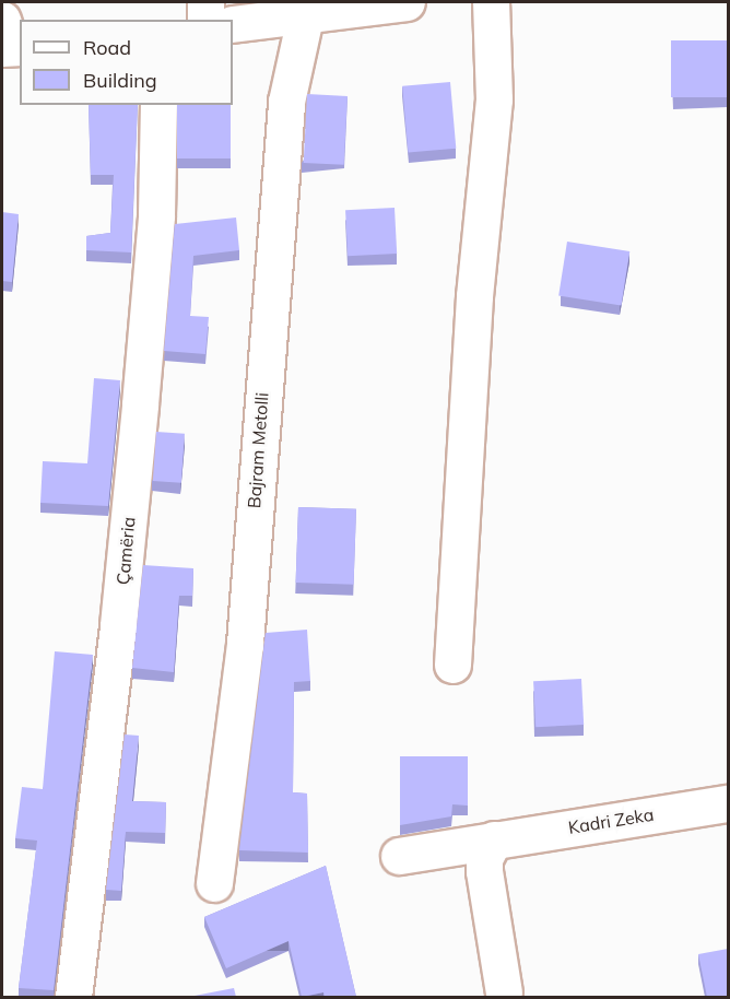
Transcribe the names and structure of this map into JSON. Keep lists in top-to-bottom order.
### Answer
{
  "streets": {
    "street": ["Bajram Metolli", "Çamëria", "Kadri Zeka"]
  },
  "legend": ["Road", "Building"]
}
